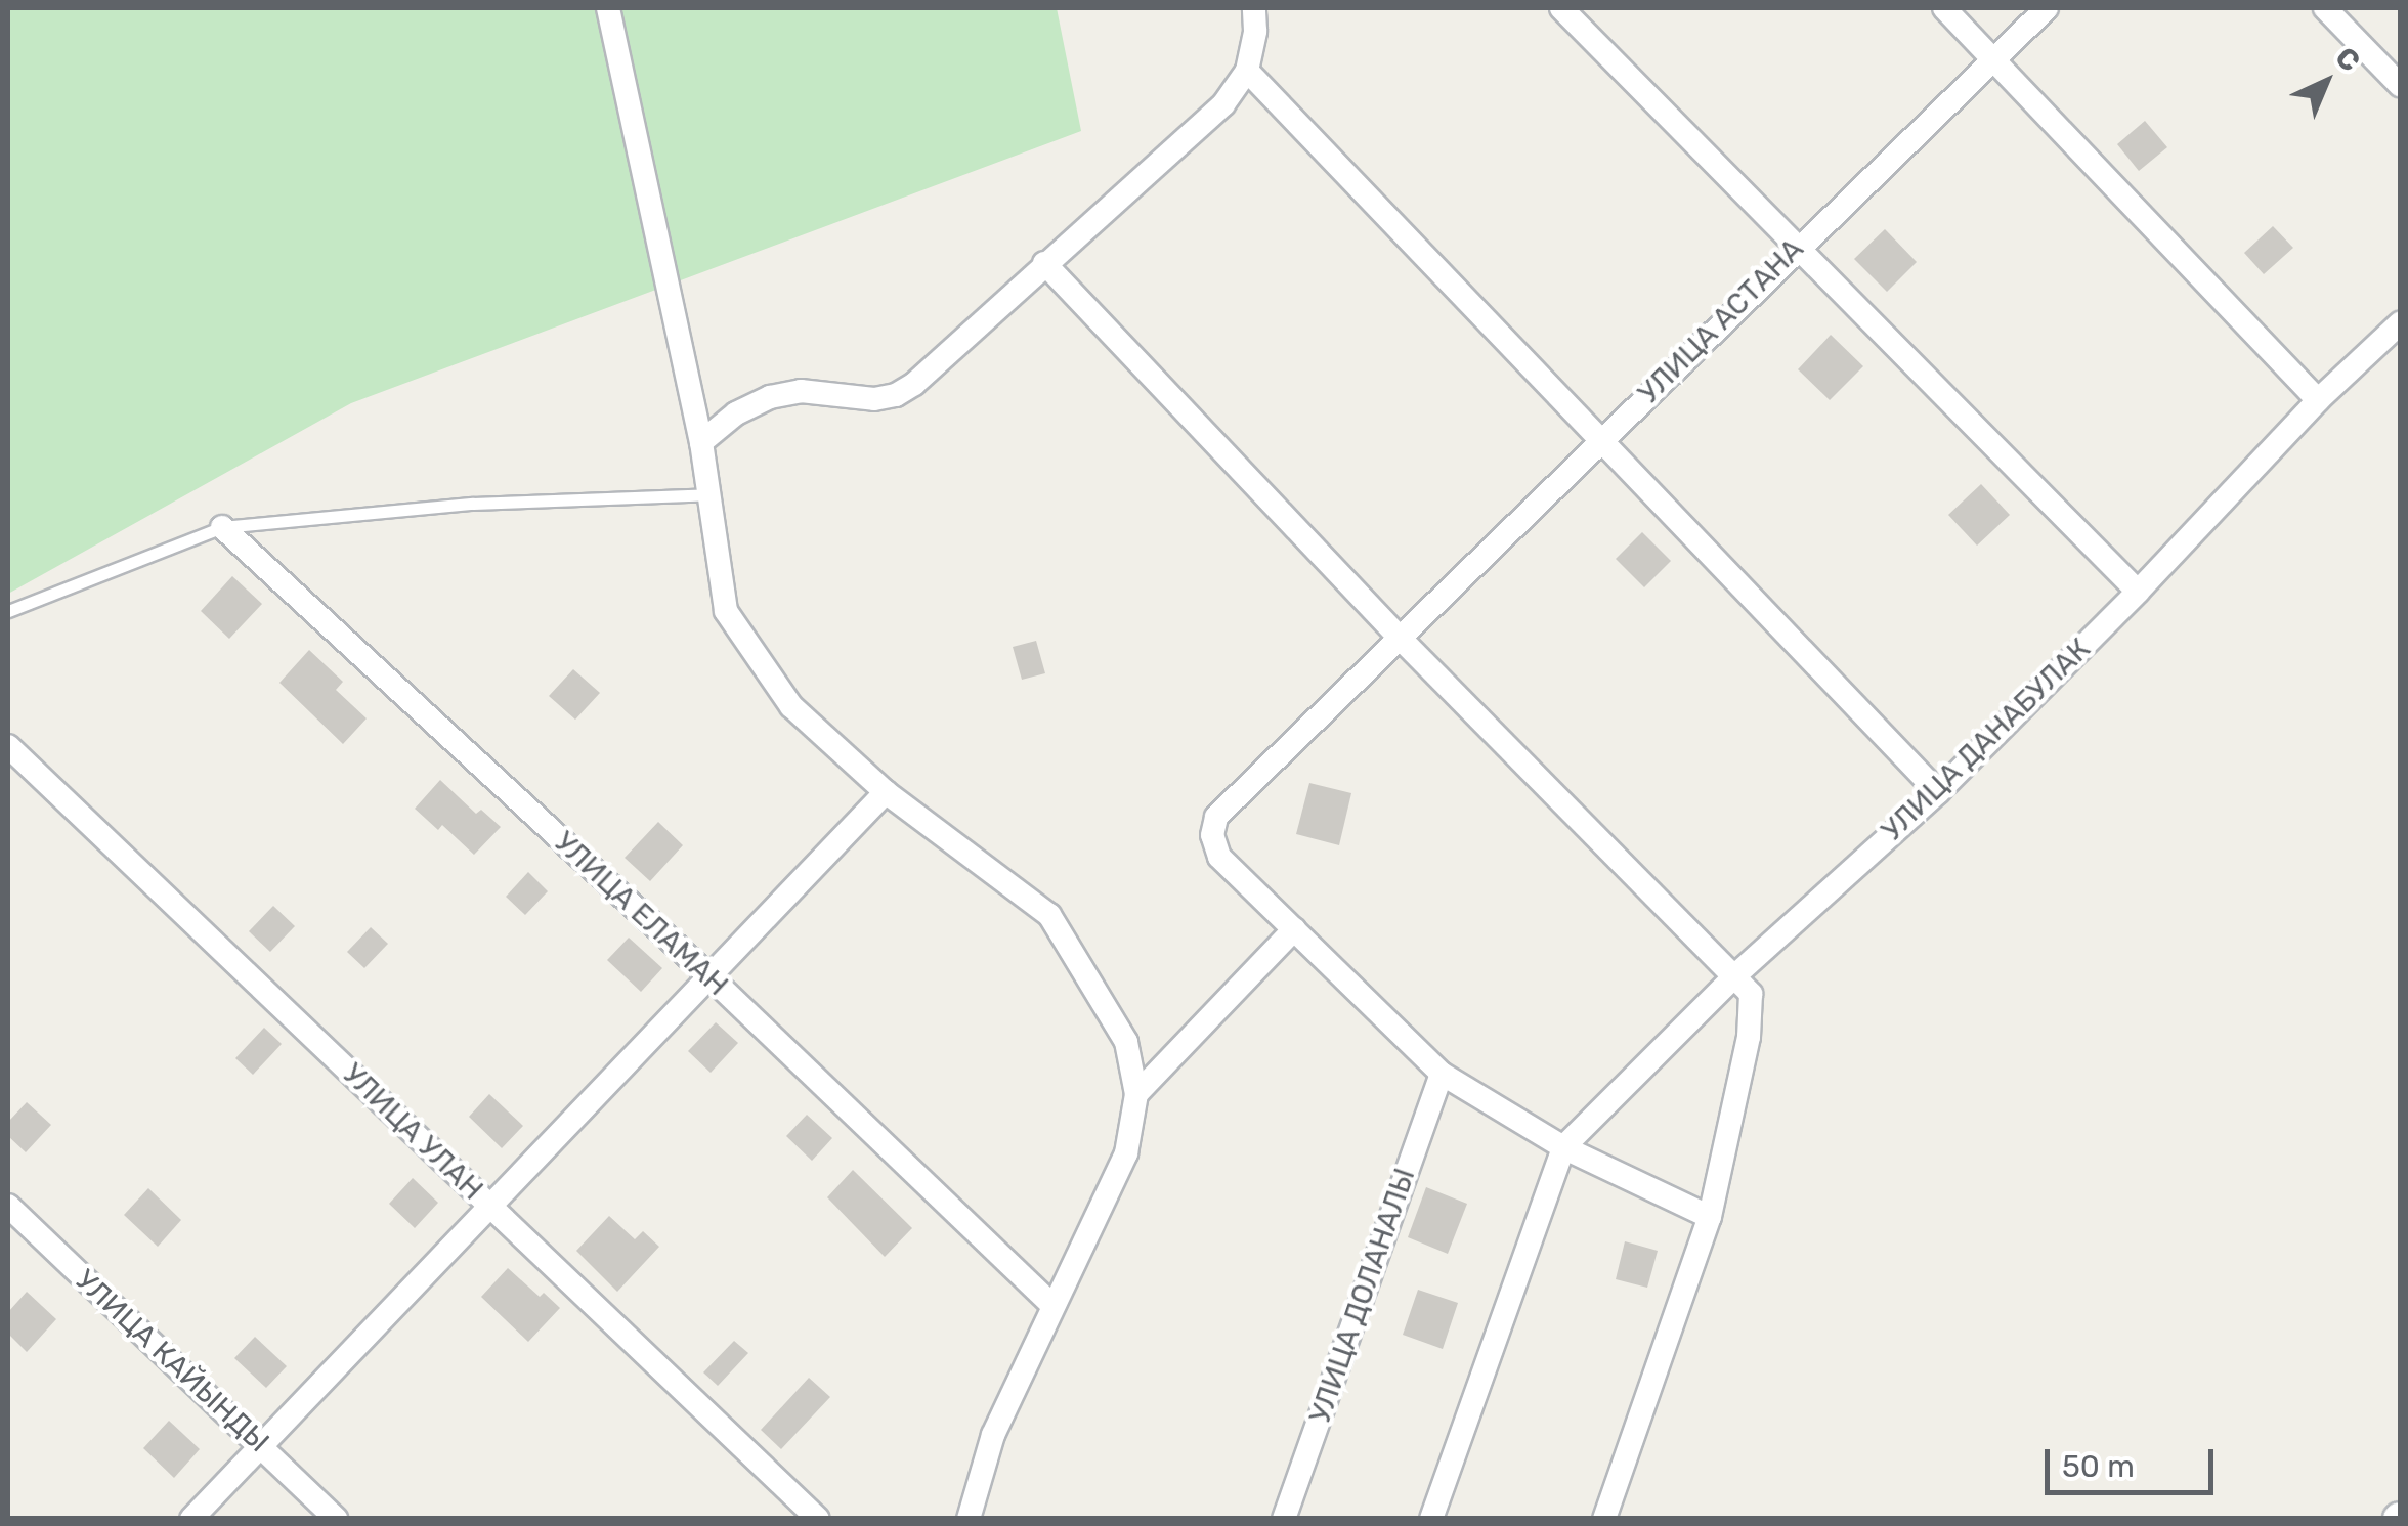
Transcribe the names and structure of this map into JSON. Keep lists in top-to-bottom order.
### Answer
{
  "streets": {
    "street": [
      "УЛИЦА АСТАНА",
      "УЛИЦА ДАНАБУЛАК",
      "УЛИЦА ЕЛАМАН",
      "УЛИЦА УЛАН",
      "УЛИЦА ДОЛАНАЛЫ",
      "УЛИЦА КАЙЫНДЫ"
    ]
  },
  "scale_bar": "50 m",
  "north": "top right"
}
